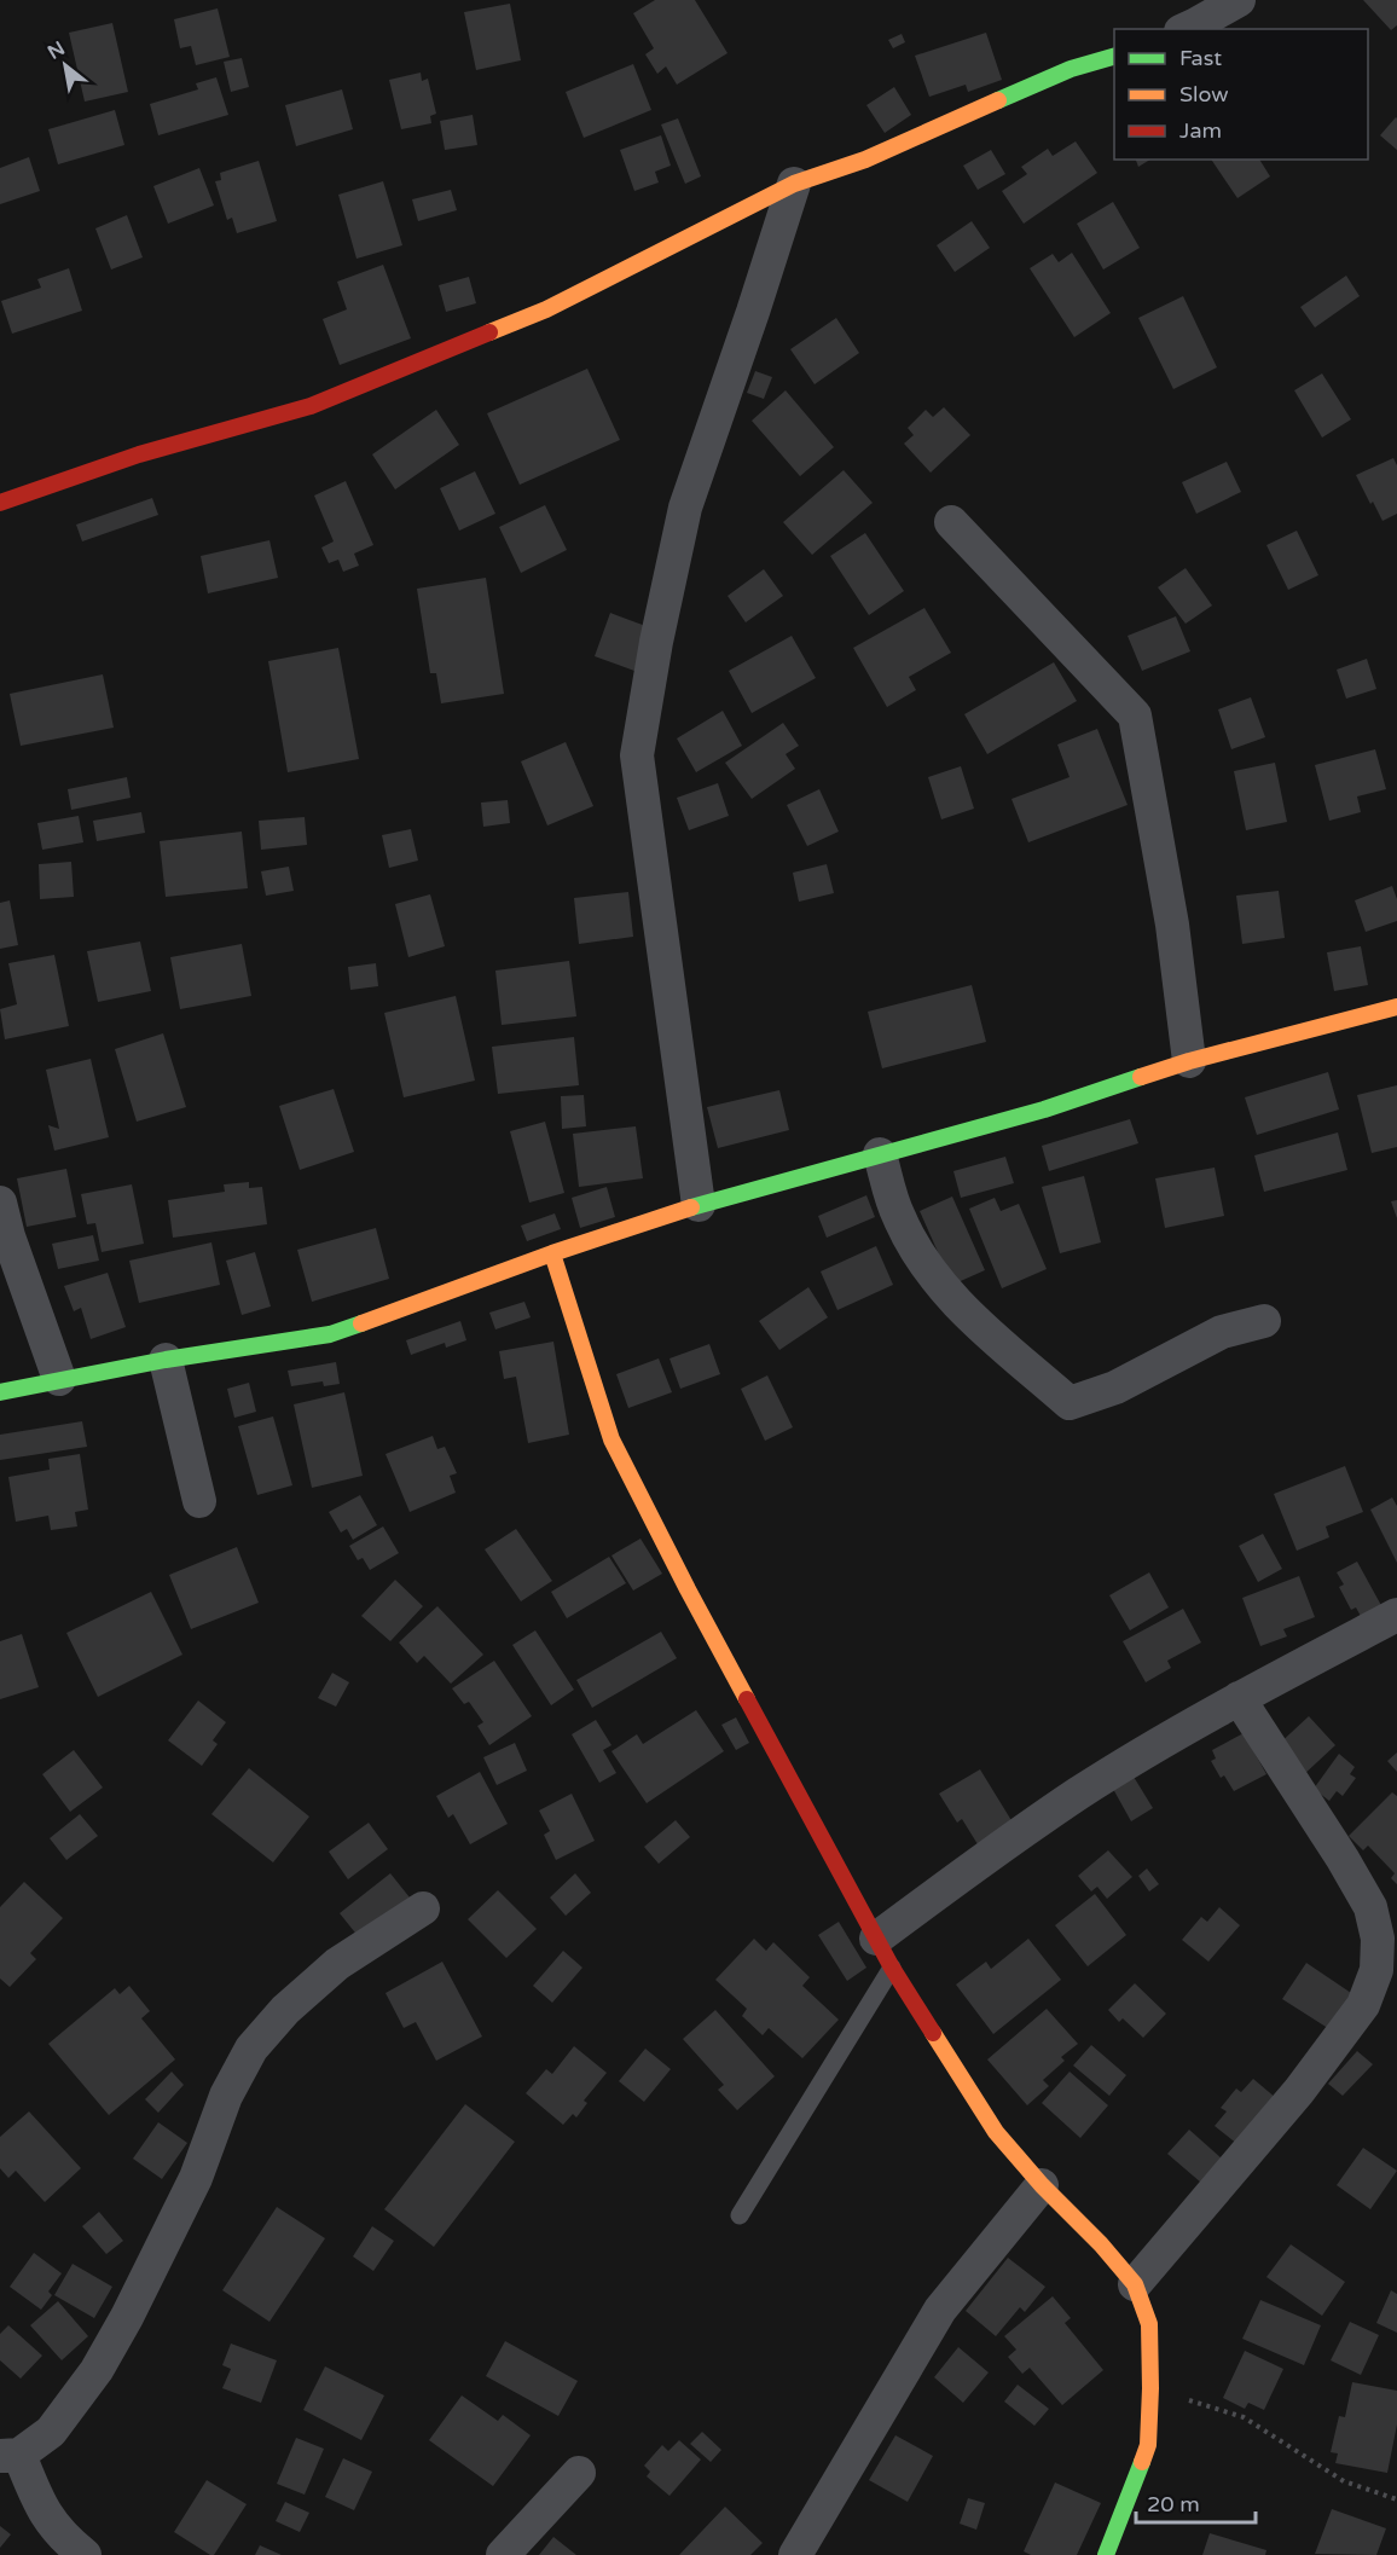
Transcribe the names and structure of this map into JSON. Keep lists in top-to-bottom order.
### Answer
{
  "legend": ["Fast", "Slow", "Jam"],
  "scale_bar": "20 m",
  "north": "top left"
}
